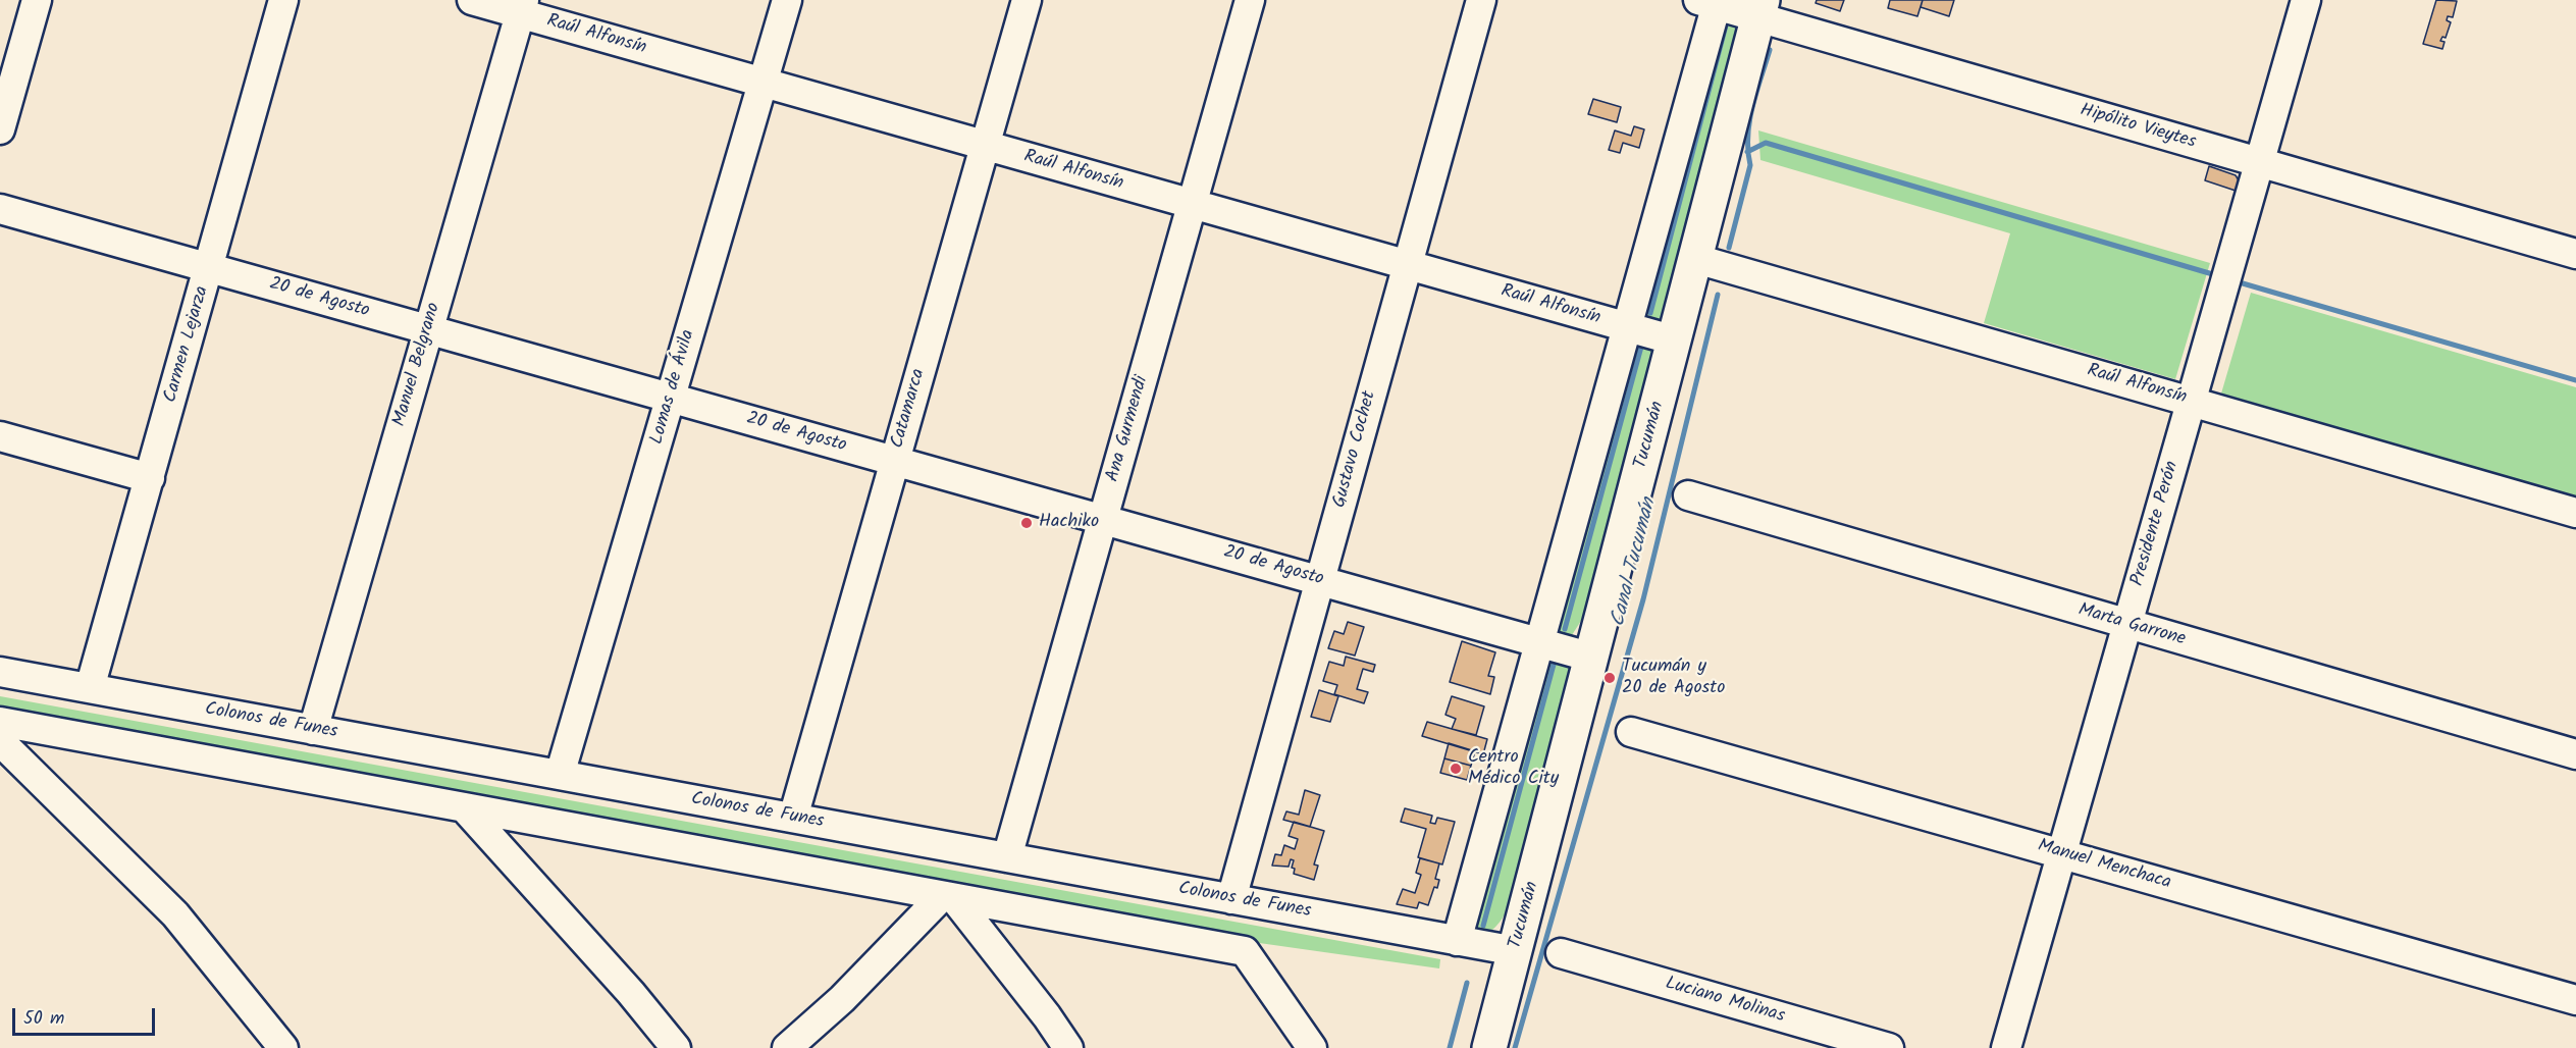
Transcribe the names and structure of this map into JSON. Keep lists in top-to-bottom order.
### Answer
{
  "streets": {
    "main road": ["Tucumán"],
    "street": [
      "Raúl Alfonsín",
      "Hipólito Vieytes",
      "20 de Agosto",
      "Carmen Lejarza",
      "Manuel Belgrano",
      "Lomas de Ávila",
      "Catamarca",
      "Ana Gurmendi",
      "Gustavo Cochet",
      "Presidente Perón",
      "Marta Garrone",
      "Colonos de Funes",
      "Manuel Menchaca",
      "Luciano Molinas"
    ]
  },
  "crossings": [
    ["Raúl Alfonsín", "Manuel Belgrano"],
    ["Raúl Alfonsín", "Lomas de Ávila"],
    ["Raúl Alfonsín", "Catamarca"],
    ["Raúl Alfonsín", "Ana Gurmendi"],
    ["Raúl Alfonsín", "Tucumán"],
    ["Raúl Alfonsín", "Gustavo Cochet"],
    ["Raúl Alfonsín", "Presidente Perón"],
    ["Hipólito Vieytes", "Tucumán"],
    ["Hipólito Vieytes", "Presidente Perón"],
    ["20 de Agosto", "Carmen Lejarza"],
    ["20 de Agosto", "Manuel Belgrano"],
    ["20 de Agosto", "Lomas de Ávila"],
    ["20 de Agosto", "Catamarca"],
    ["20 de Agosto", "Ana Gurmendi"],
    ["20 de Agosto", "Tucumán"],
    ["20 de Agosto", "Gustavo Cochet"],
    ["Carmen Lejarza", "Colonos de Funes"],
    ["Manuel Belgrano", "Colonos de Funes"],
    ["Lomas de Ávila", "Colonos de Funes"],
    ["Catamarca", "Colonos de Funes"],
    ["Ana Gurmendi", "Colonos de Funes"],
    ["Tucumán", "Colonos de Funes"],
    ["Gustavo Cochet", "Colonos de Funes"],
    ["Presidente Perón", "Marta Garrone"],
    ["Presidente Perón", "Manuel Menchaca"]
  ],
  "water": ["Canal Tucumán"],
  "places": ["Hachiko", "Tucumán y 20 de Agosto", "Centro Médico City"],
  "scale_bar": "50 m"
}
